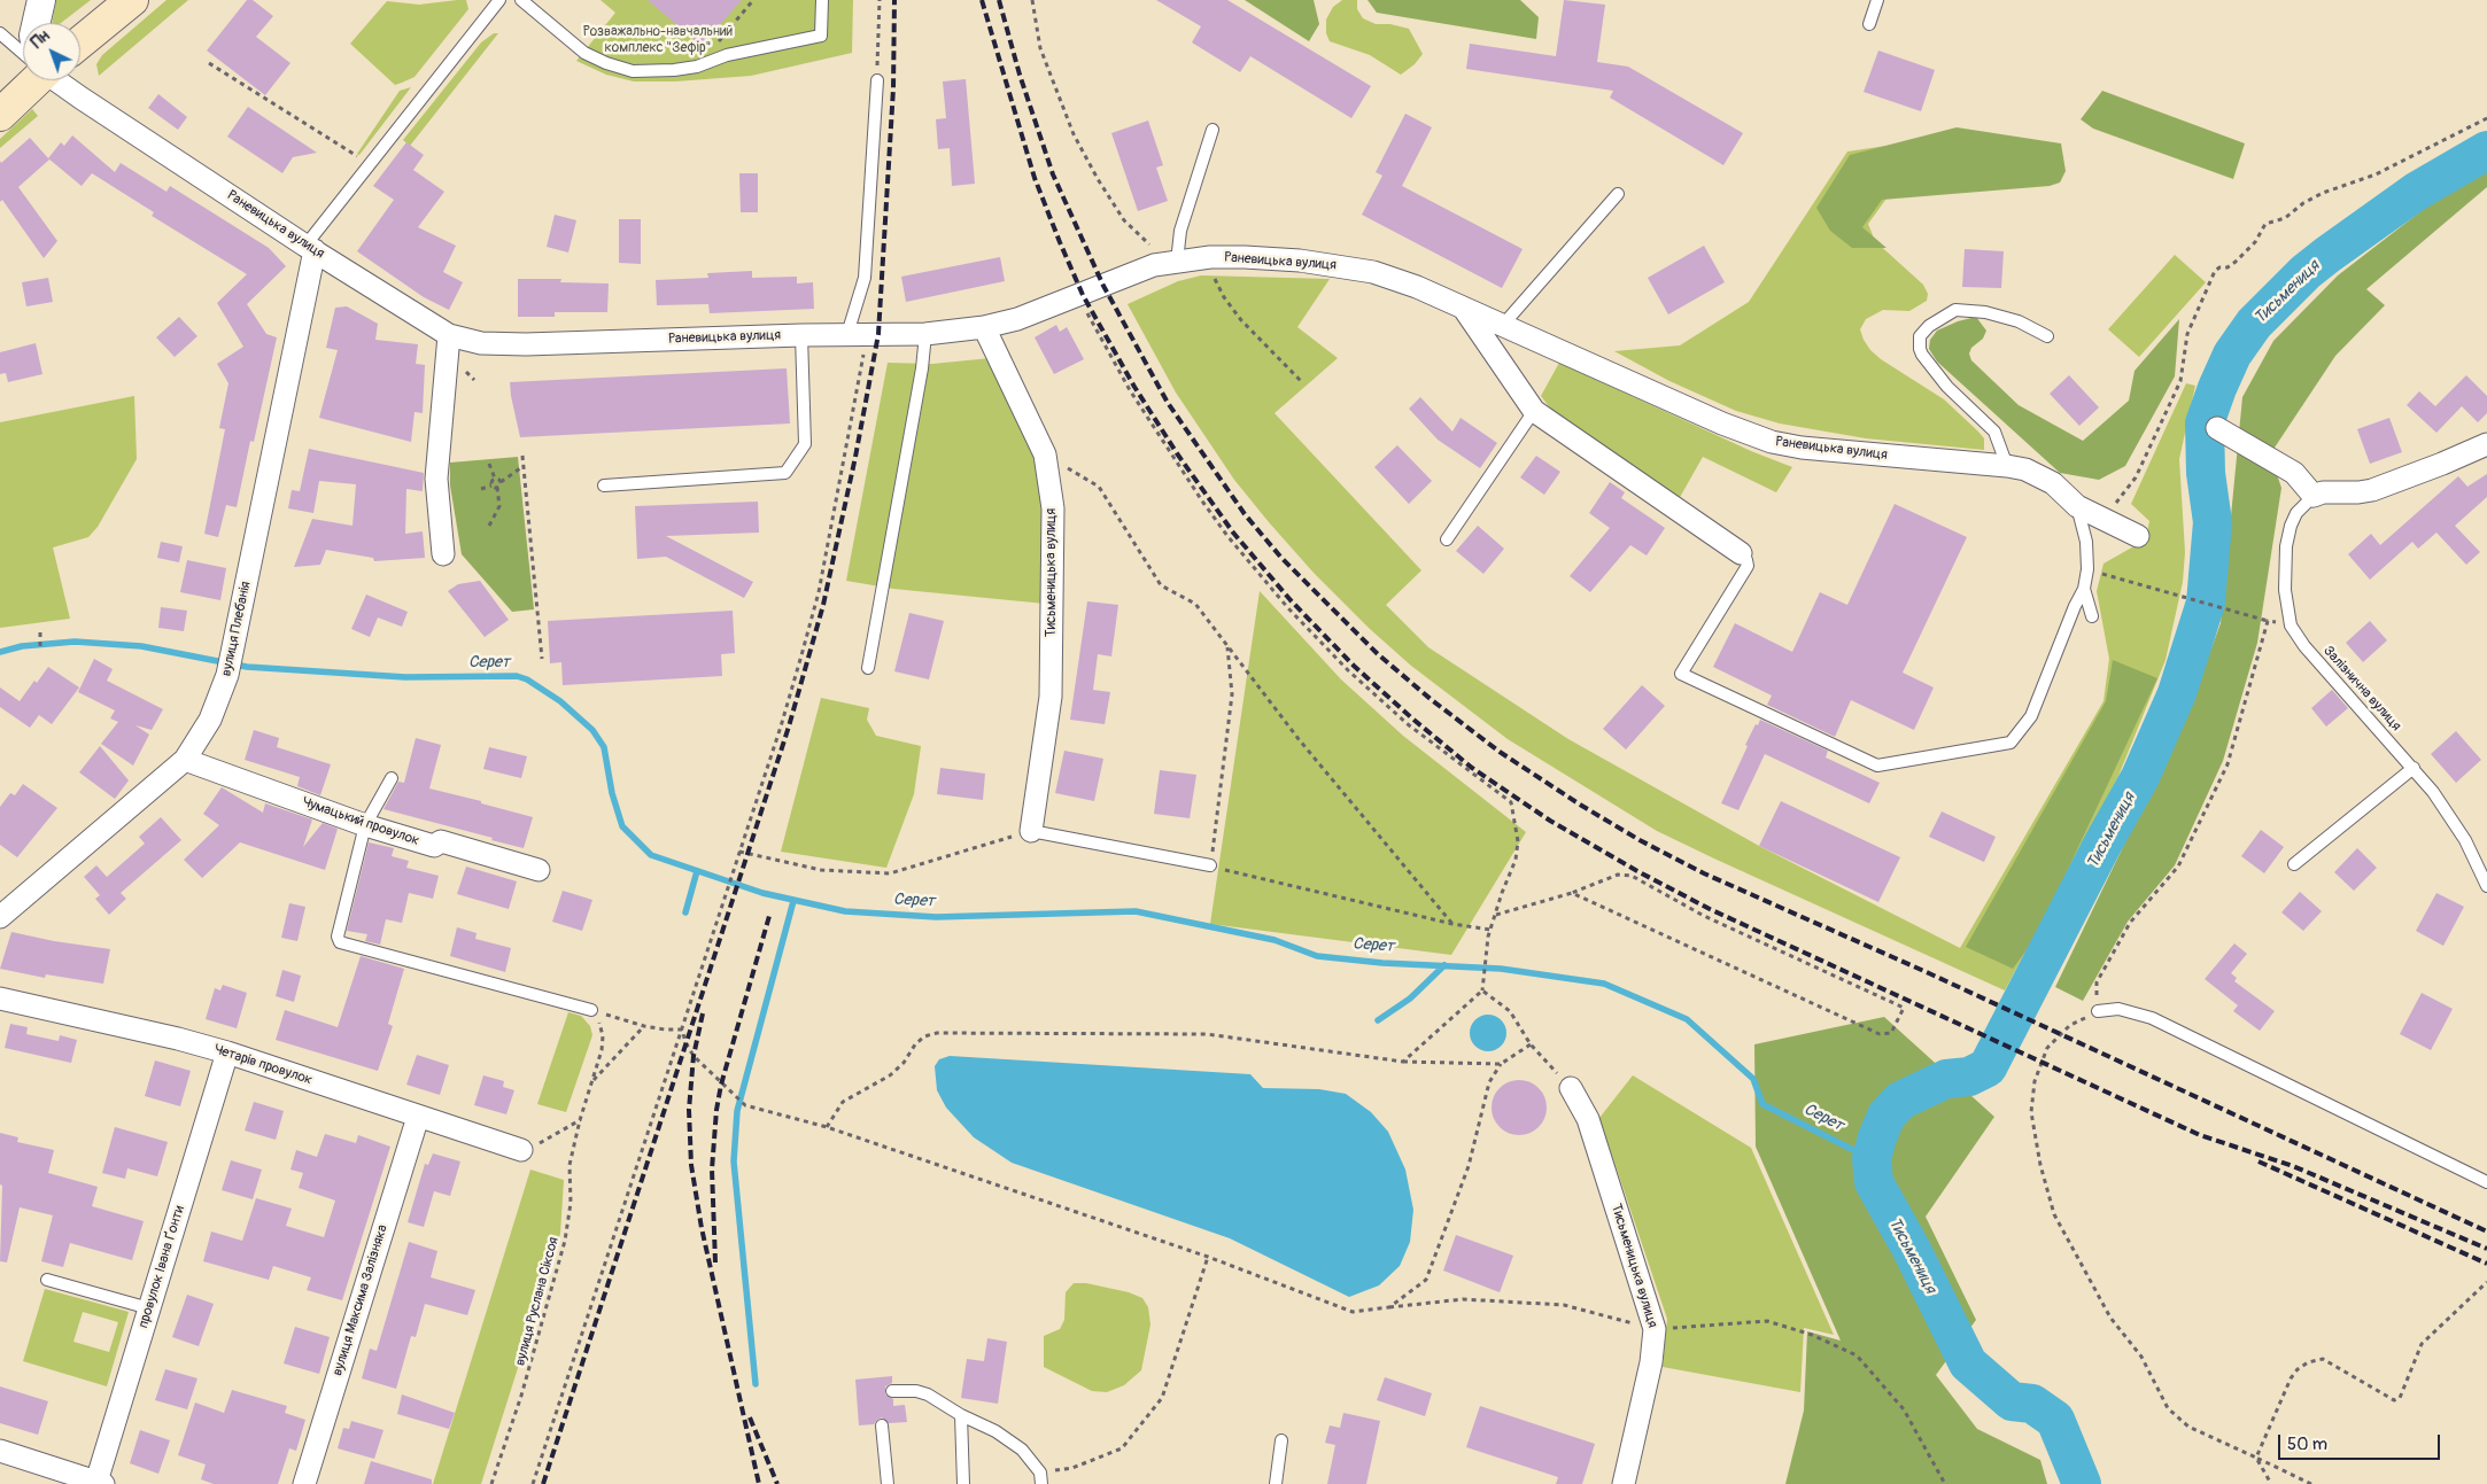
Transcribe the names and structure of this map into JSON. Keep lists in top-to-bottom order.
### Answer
{
  "streets": {
    "street": [
      "Раневицька вулиця",
      "Тисьменицька вулиця",
      "вулиця Плебанія",
      "Чумацький провулок",
      "Четарів провулок",
      "провулок Івана Ґонти",
      "вулиця Максима Залізняка"
    ],
    "lane": ["Залізнична вулиця"],
    "path": ["вулиця Руслана Сіксоя"]
  },
  "crossings": [
    ["Раневицька вулиця", "Тисьменицька вулиця"],
    ["Раневицька вулиця", "вулиця Плебанія"],
    ["вулиця Плебанія", "Чумацький провулок"],
    ["Четарів провулок", "провулок Івана Ґонти"],
    ["Четарів провулок", "вулиця Максима Залізняка"]
  ],
  "water": ["Тисьмениця", "Серет"],
  "parks": ["Розважально-навчальний комплекс \"Зефір\""],
  "scale_bar": "50 m",
  "north": "top left"
}
